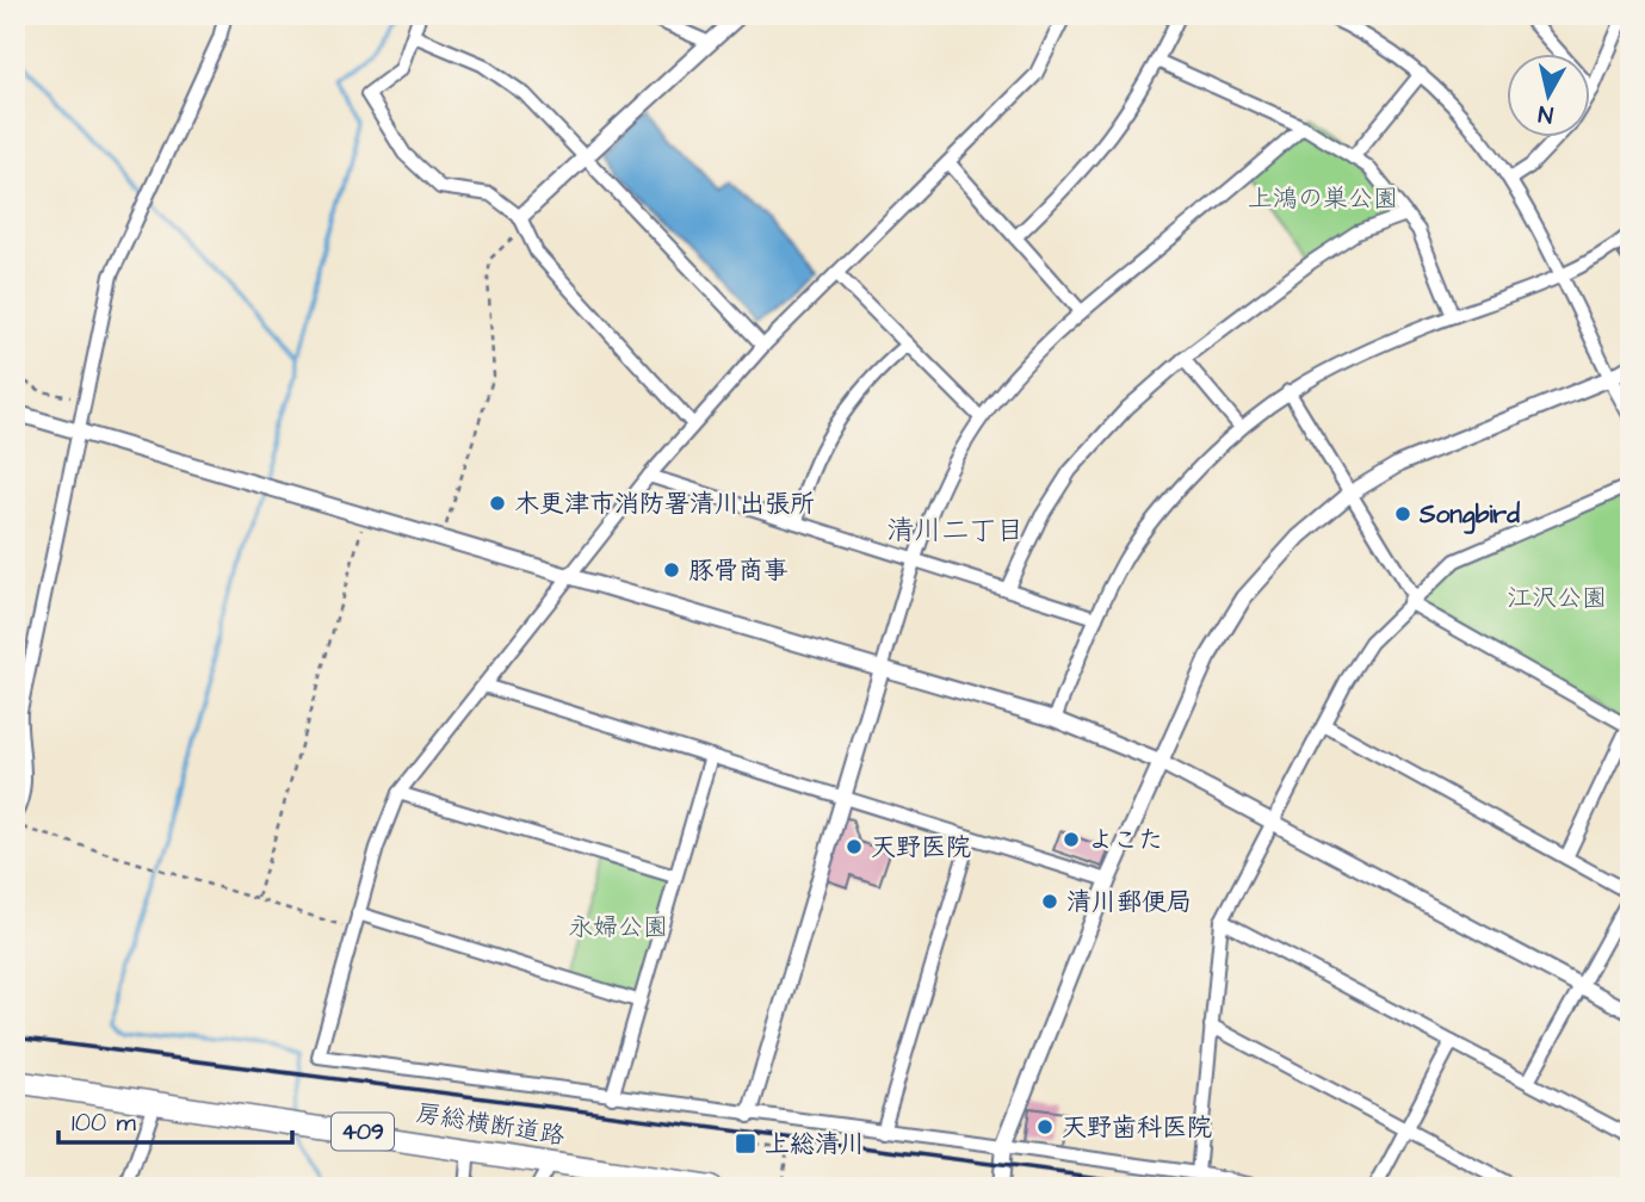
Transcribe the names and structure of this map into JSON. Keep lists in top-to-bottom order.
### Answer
{
  "streets": {
    "highway": ["房総横断道路", "409"]
  },
  "districts": ["清川二丁目"],
  "parks": ["上鴻の巣公園", "江沢公園", "永婦公園"],
  "places": {
    "other": [
      "木更津市消防署清川出張所",
      "Songbird",
      "豚骨商事",
      "よこた",
      "天野医院",
      "清川郵便局",
      "天野歯科医院"
    ],
    "transit": ["上総清川"]
  },
  "scale_bar": "100 m",
  "north": "bottom"
}
